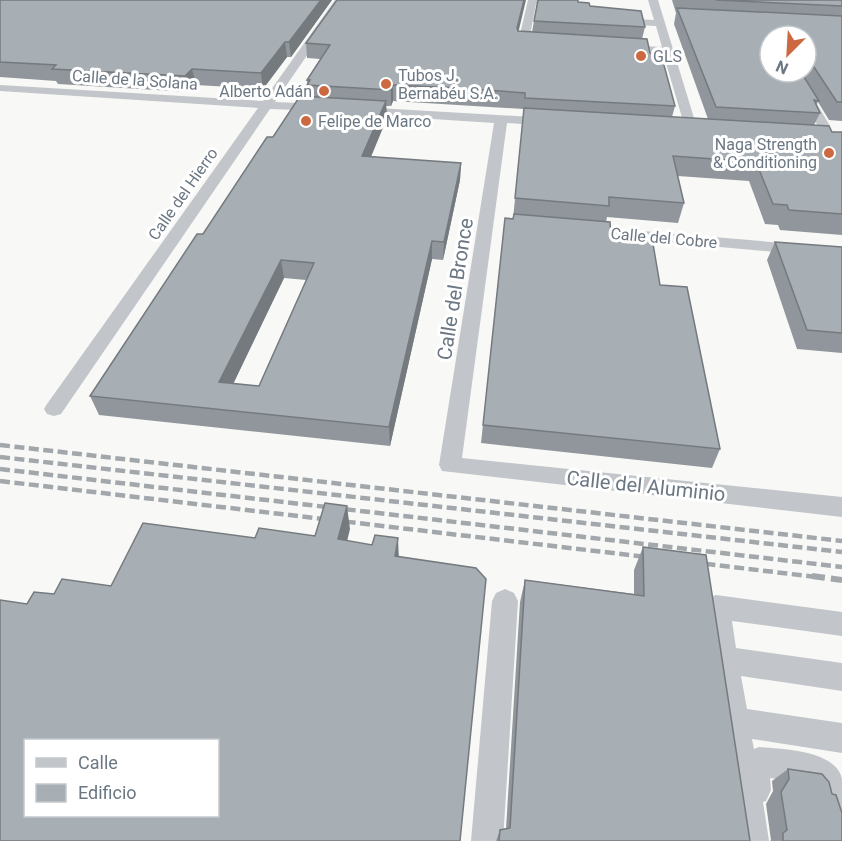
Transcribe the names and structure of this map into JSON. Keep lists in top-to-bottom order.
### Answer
{
  "streets": {
    "street": [
      "Calle de la Solana",
      "Calle del Hierro",
      "Calle del Cobre",
      "Calle del Bronce",
      "Calle del Aluminio"
    ]
  },
  "crossings": [
    ["Calle de la Solana", "Calle del Hierro"],
    ["Calle de la Solana", "Calle del Bronce"],
    ["Calle del Bronce", "Calle del Aluminio"]
  ],
  "places": [
    "GLS",
    "Tubos J. Bernabéu S.A.",
    "Alberto Adán",
    "Felipe de Marco",
    "Naga Strength & Conditioning"
  ],
  "legend": ["Calle", "Edificio"],
  "north": "bottom left"
}
